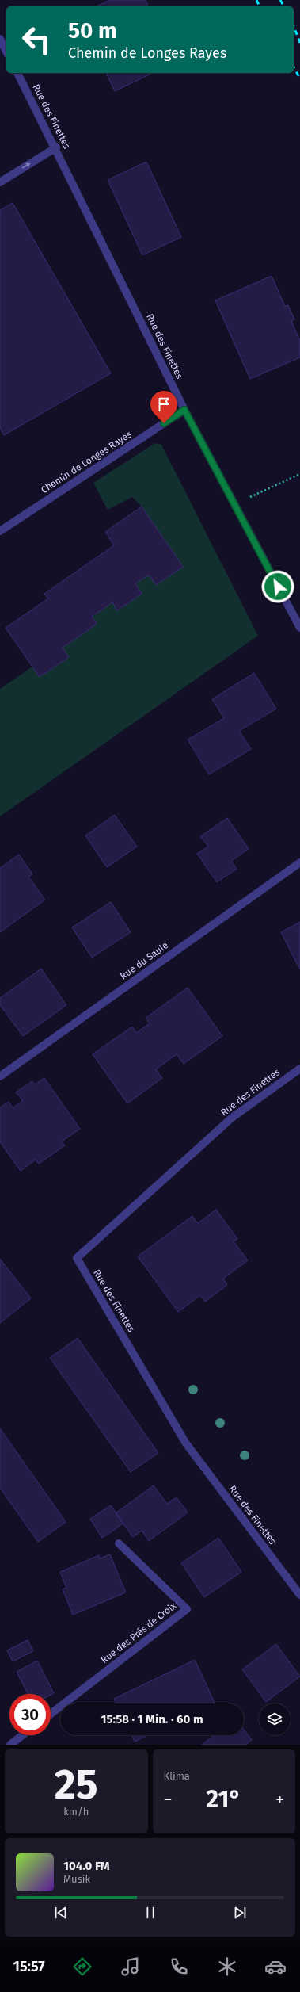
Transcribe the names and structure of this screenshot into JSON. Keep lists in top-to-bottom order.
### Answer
{
  "streets": {
    "street": [
      "Rue des Finettes",
      "Chemin de Longes Rayes",
      "Rue du Saule",
      "Rue des Prés de Croix"
    ]
  },
  "crossings": [
    ["Rue des Finettes", "Chemin de Longes Rayes"]
  ],
  "page": {
    "turn": ["50 m", "Chemin de Longes Rayes"],
    "limit": "30",
    "trip": "15:58 · 1 Min. · 60 m",
    "tile": [
      ["25", "km/h"],
      "Klima"
    ],
    "heat": ["−", "21°", "+"],
    "song": ["104.0 FM", "Musik"],
    "tabs": "15:57"
  }
}
